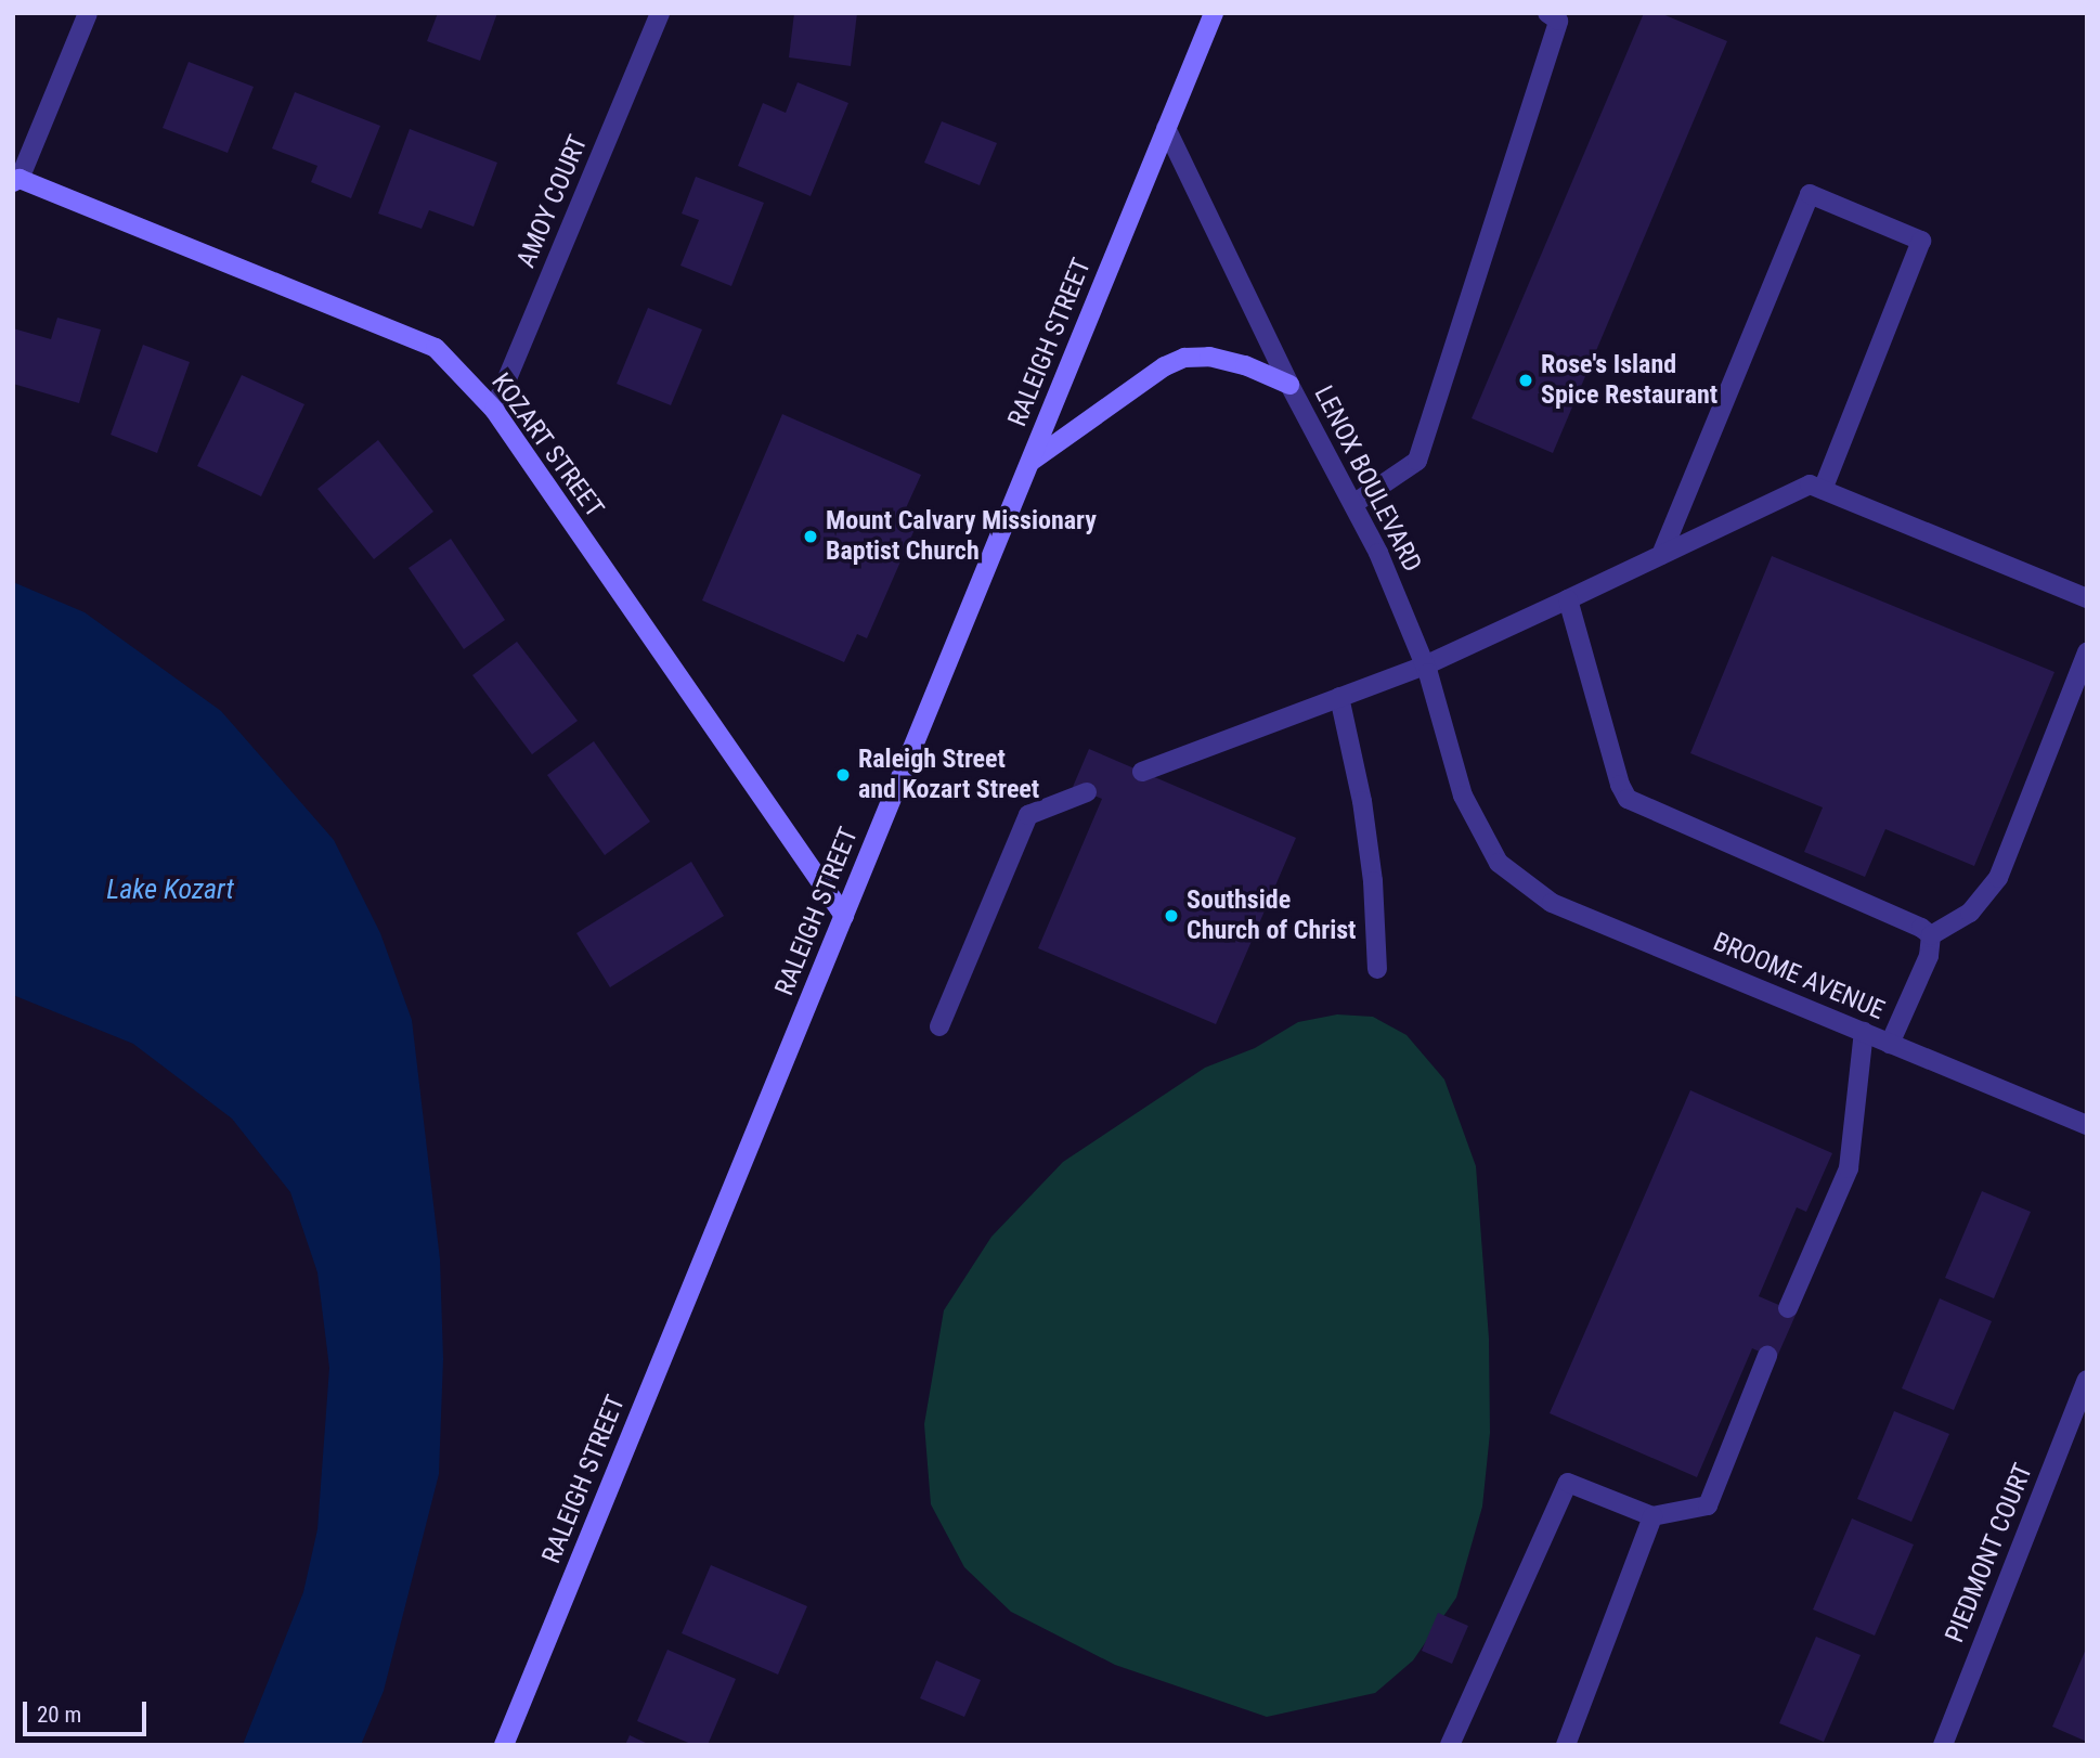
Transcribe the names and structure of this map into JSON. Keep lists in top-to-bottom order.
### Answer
{
  "streets": {
    "street": [
      "AMOY COURT",
      "RALEIGH STREET",
      "KOZART STREET",
      "LENOX BOULEVARD",
      "BROOME AVENUE",
      "PIEDMONT COURT"
    ]
  },
  "crossings": [
    ["AMOY COURT", "KOZART STREET"],
    ["RALEIGH STREET", "KOZART STREET"],
    ["RALEIGH STREET", "LENOX BOULEVARD"],
    ["LENOX BOULEVARD", "BROOME AVENUE"]
  ],
  "water": ["Lake Kozart"],
  "places": [
    "Rose's Island Spice Restaurant",
    "Mount Calvary Missionary Baptist Church",
    "Raleigh Street and Kozart Street",
    "Southside Church of Christ"
  ],
  "scale_bar": "20 m"
}
